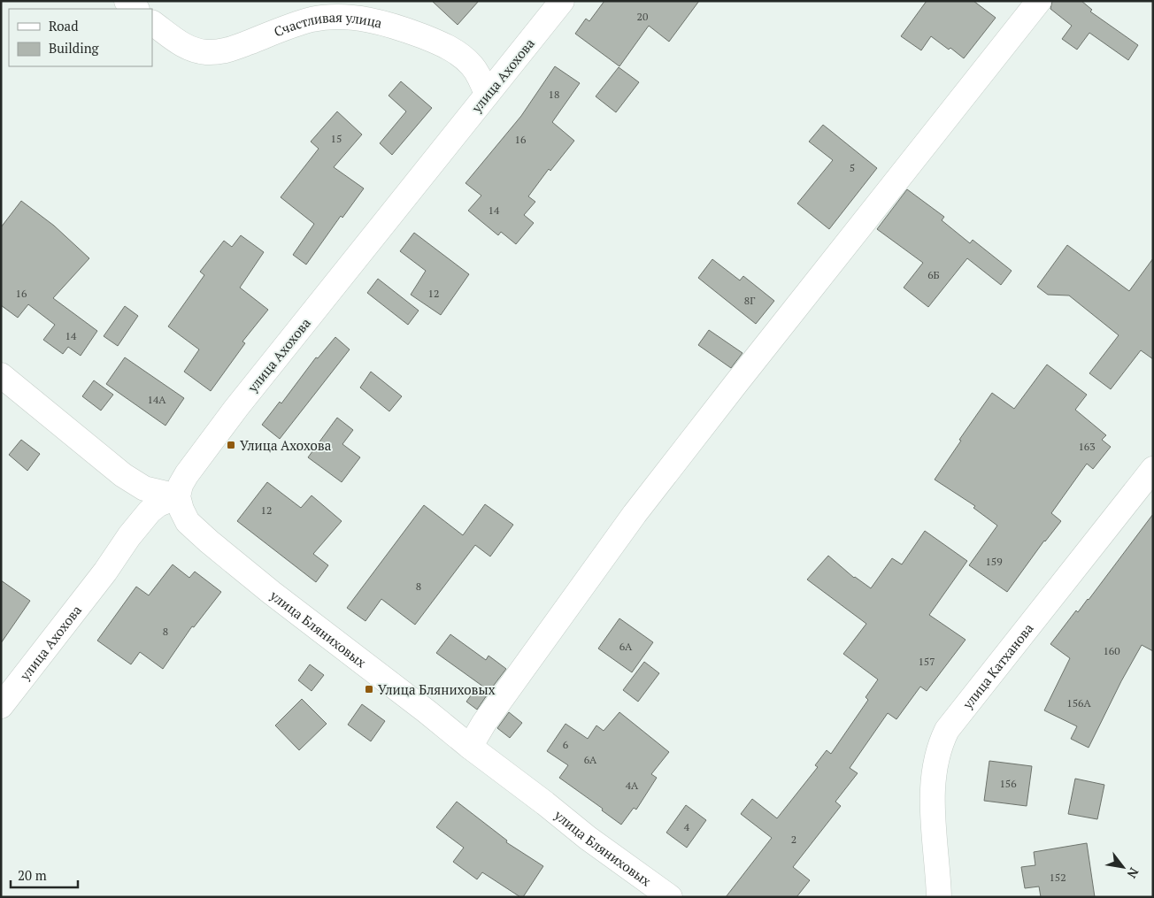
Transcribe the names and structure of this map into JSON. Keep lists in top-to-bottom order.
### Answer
{
  "streets": {
    "street": [
      "Счастливая улица",
      "улица Ахохова",
      "улица Бляниховых",
      "улица Катханова"
    ]
  },
  "crossings": [
    ["Счастливая улица", "улица Ахохова"],
    ["улица Ахохова", "улица Бляниховых"]
  ],
  "places": {
    "transit": ["Улица Ахохова", "Улица Бляниховых"]
  },
  "house_numbers": [
    "20",
    "18",
    "15",
    "16",
    "5",
    "14",
    "6Б",
    "16",
    "12",
    "8Г",
    "14",
    "14А",
    "163",
    "12",
    "159",
    "8",
    "8",
    "6А",
    "160",
    "157",
    "156А",
    "6",
    "6А",
    "156",
    "4А",
    "4",
    "2",
    "152"
  ],
  "legend": ["Road", "Building"],
  "scale_bar": "20 m",
  "north": "bottom right"
}
